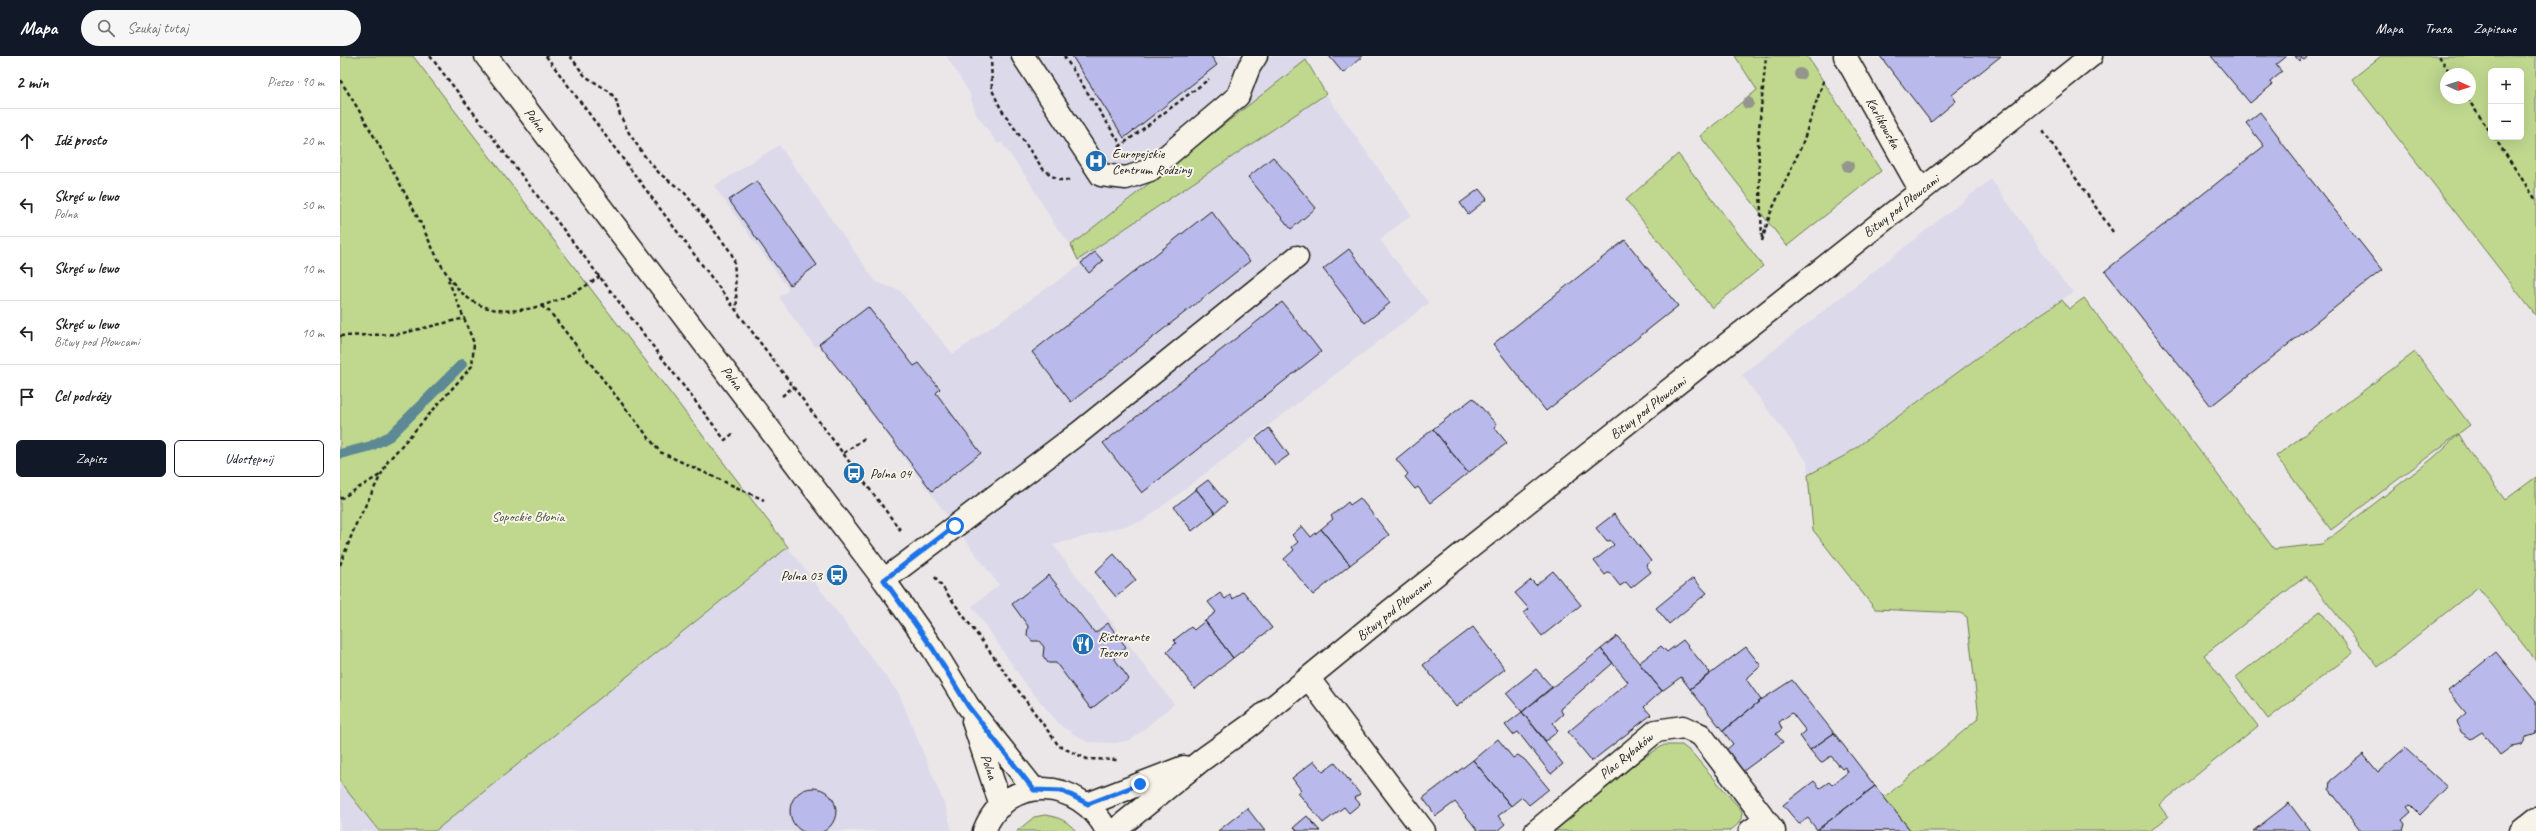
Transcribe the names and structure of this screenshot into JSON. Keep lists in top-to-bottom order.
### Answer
{
  "streets": {
    "street": [
      "Polna",
      "Karlikowska",
      "Bitwy pod Płowcami",
      "Plac Rybaków"
    ]
  },
  "crossings": [
    ["Karlikowska", "Bitwy pod Płowcami"]
  ],
  "parks": ["Sopockie Błonia"],
  "places": {
    "hospital": ["Europejskie Centrum Rodziny"],
    "bus stop": ["Polna 04", "Polna 03"],
    "restaurant": ["Ristorante Tesoro"]
  },
  "north": "right",
  "page": {
    "header": "Mapa",
    "search": "Szukaj tutaj",
    "nav": ["Mapa", "Trasa", "Zapisane"],
    "heading": ["2 min", "Pieszo · 90 m"],
    "map_buttons": ["+", "−"],
    "list": [
      ["Idź prosto", "20 m"],
      ["Skręć w lewo", "Polna", "50 m"],
      ["Skręć w lewo", "10 m"],
      ["Skręć w lewo", "Bitwy pod Płowcami", "10 m"],
      "Cel podróży"
    ],
    "buttons": ["Zapisz", "Udostępnij"]
  }
}
